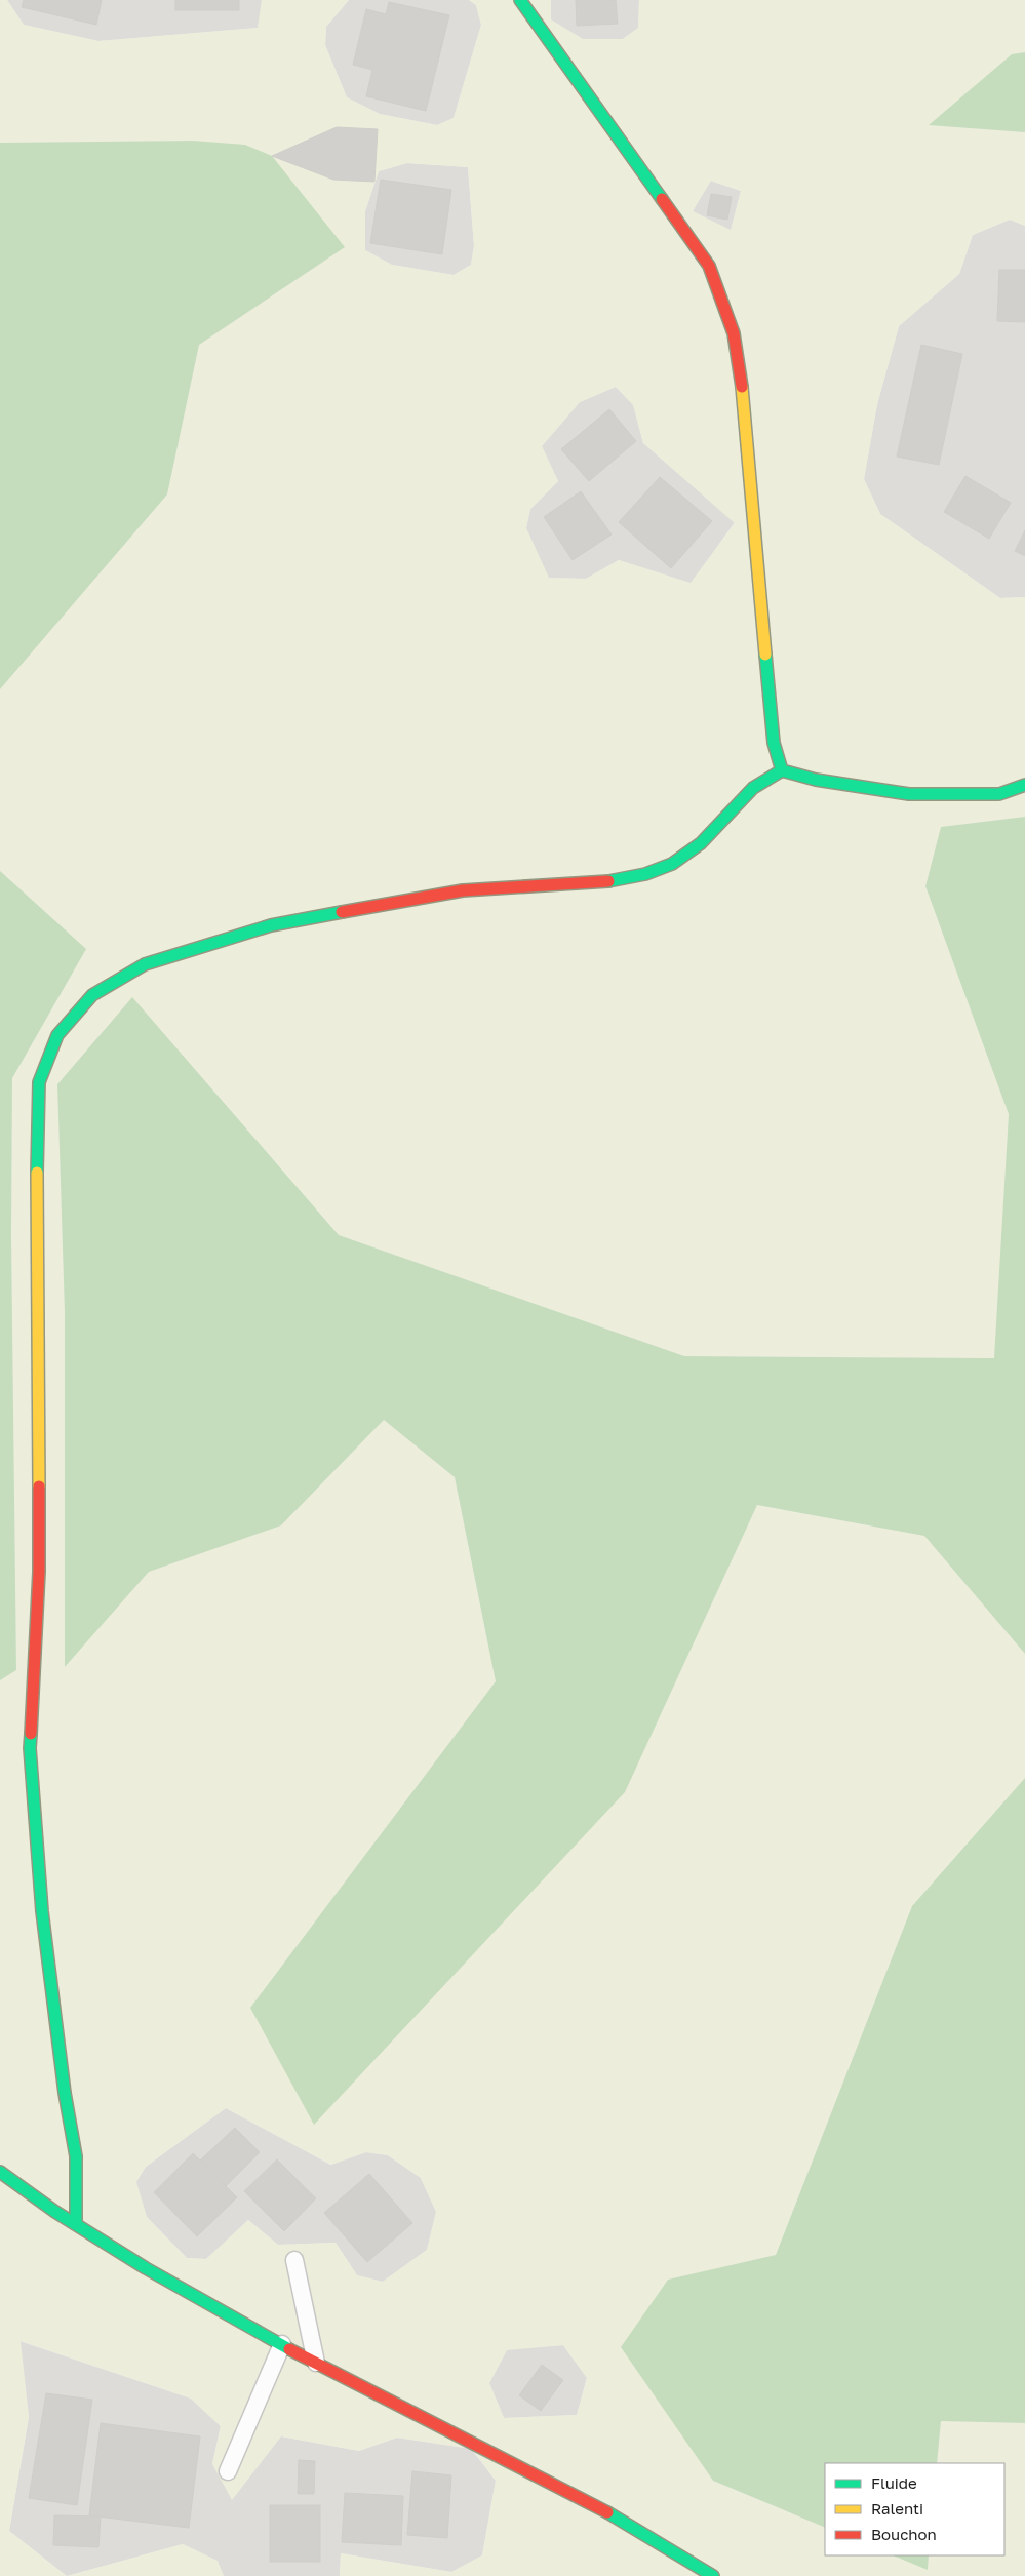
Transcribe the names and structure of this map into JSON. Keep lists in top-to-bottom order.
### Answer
{
  "legend": ["Fluide", "Ralenti", "Bouchon"]
}
